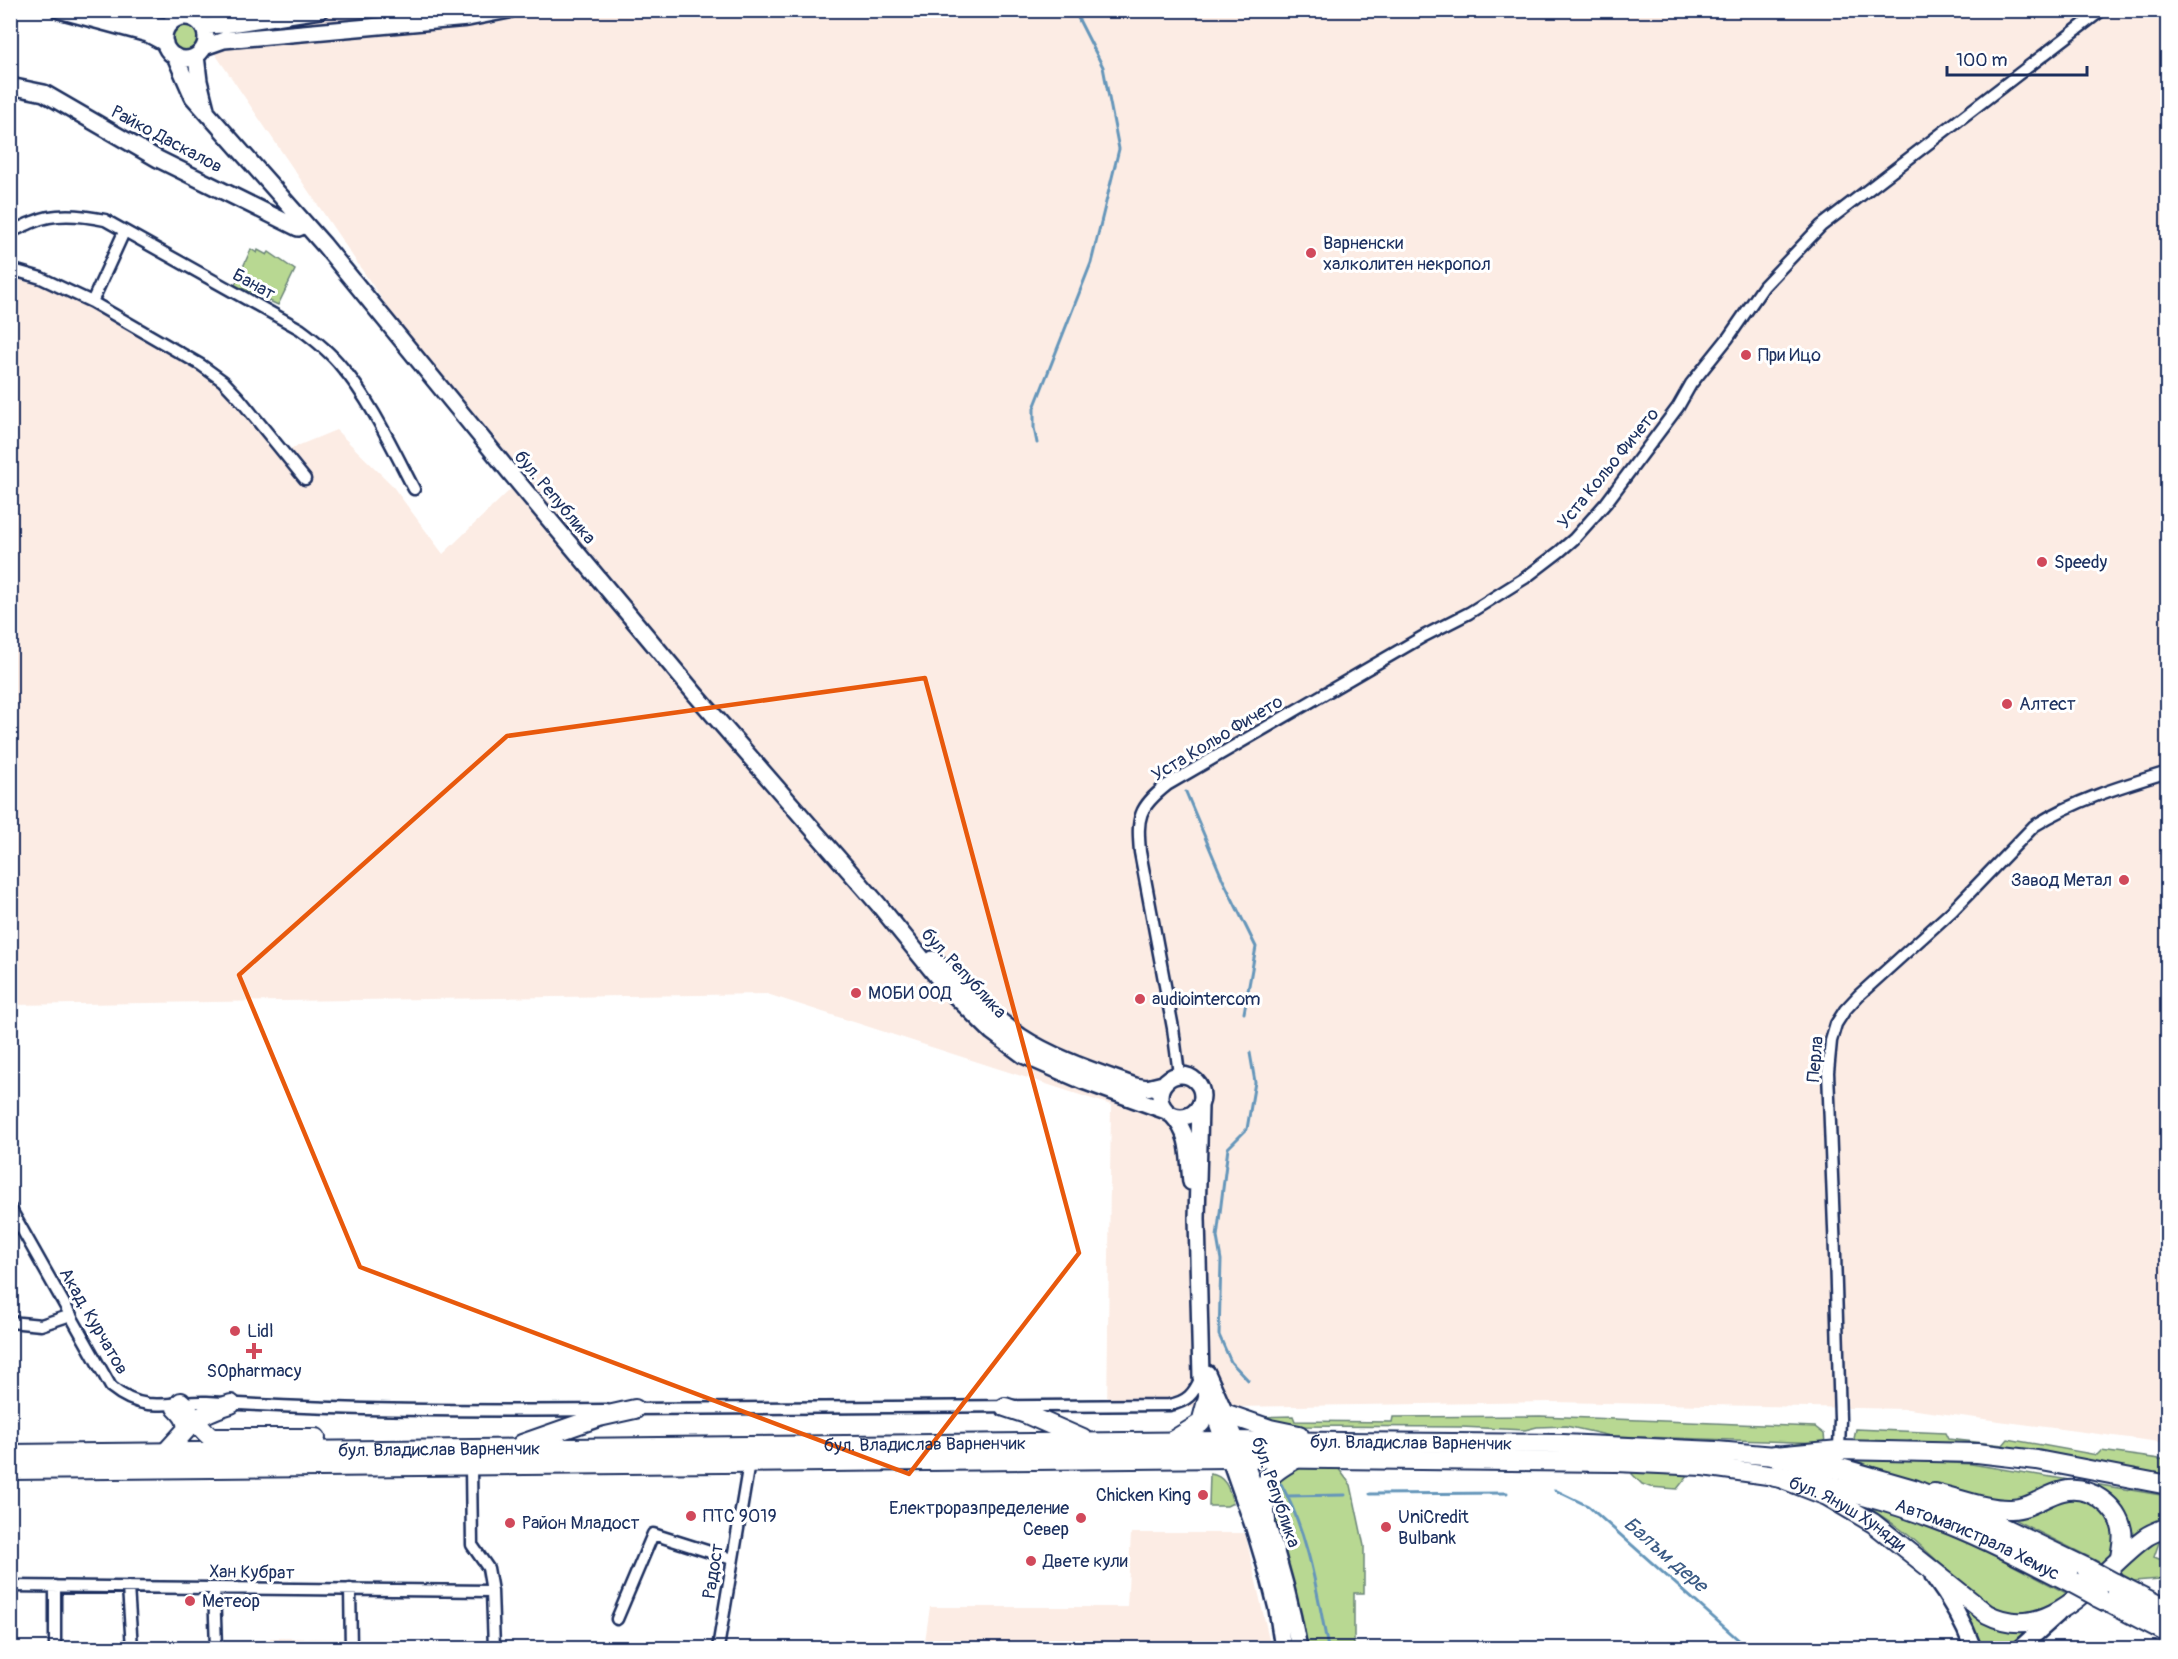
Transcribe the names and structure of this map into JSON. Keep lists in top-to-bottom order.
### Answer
{
  "streets": {
    "highway": ["Автомагистрала Хемус"],
    "main road": ["бул. Владислав Варненчик", "бул. Януш Хуняди"],
    "street": [
      "Райко Даскалов",
      "Банат",
      "Уста Кольо Фичето",
      "бул. Република",
      "Перла",
      "Акад. Курчатов",
      "Радост",
      "Хан Кубрат"
    ]
  },
  "crossings": [
    ["Райко Даскалов", "бул. Република"],
    ["Уста Кольо Фичето", "бул. Република"],
    ["бул. Република", "Акад. Курчатов"],
    ["бул. Република", "бул. Владислав Варненчик"],
    ["Перла", "бул. Владислав Варненчик"],
    ["бул. Владислав Варненчик", "бул. Януш Хуняди"],
    ["бул. Владислав Варненчик", "Автомагистрала Хемус"],
    ["бул. Владислав Варненчик", "Радост"],
    ["бул. Януш Хуняди", "Автомагистрала Хемус"]
  ],
  "water": ["Балъм дере"],
  "places": {
    "other": [
      "Варненски халколитен некропол",
      "При Ицо",
      "Speedy",
      "Алтест",
      "Завод Метал",
      "МОБИ ООД",
      "audiointercom",
      "Lidl",
      "Chicken King",
      "ПТС 9019",
      "Електроразпределение Север",
      "Район Младост",
      "UniCredit Bulbank",
      "Двете кули",
      "Метеор"
    ],
    "health": ["SOpharmacy"]
  },
  "scale_bar": "100 m"
}
